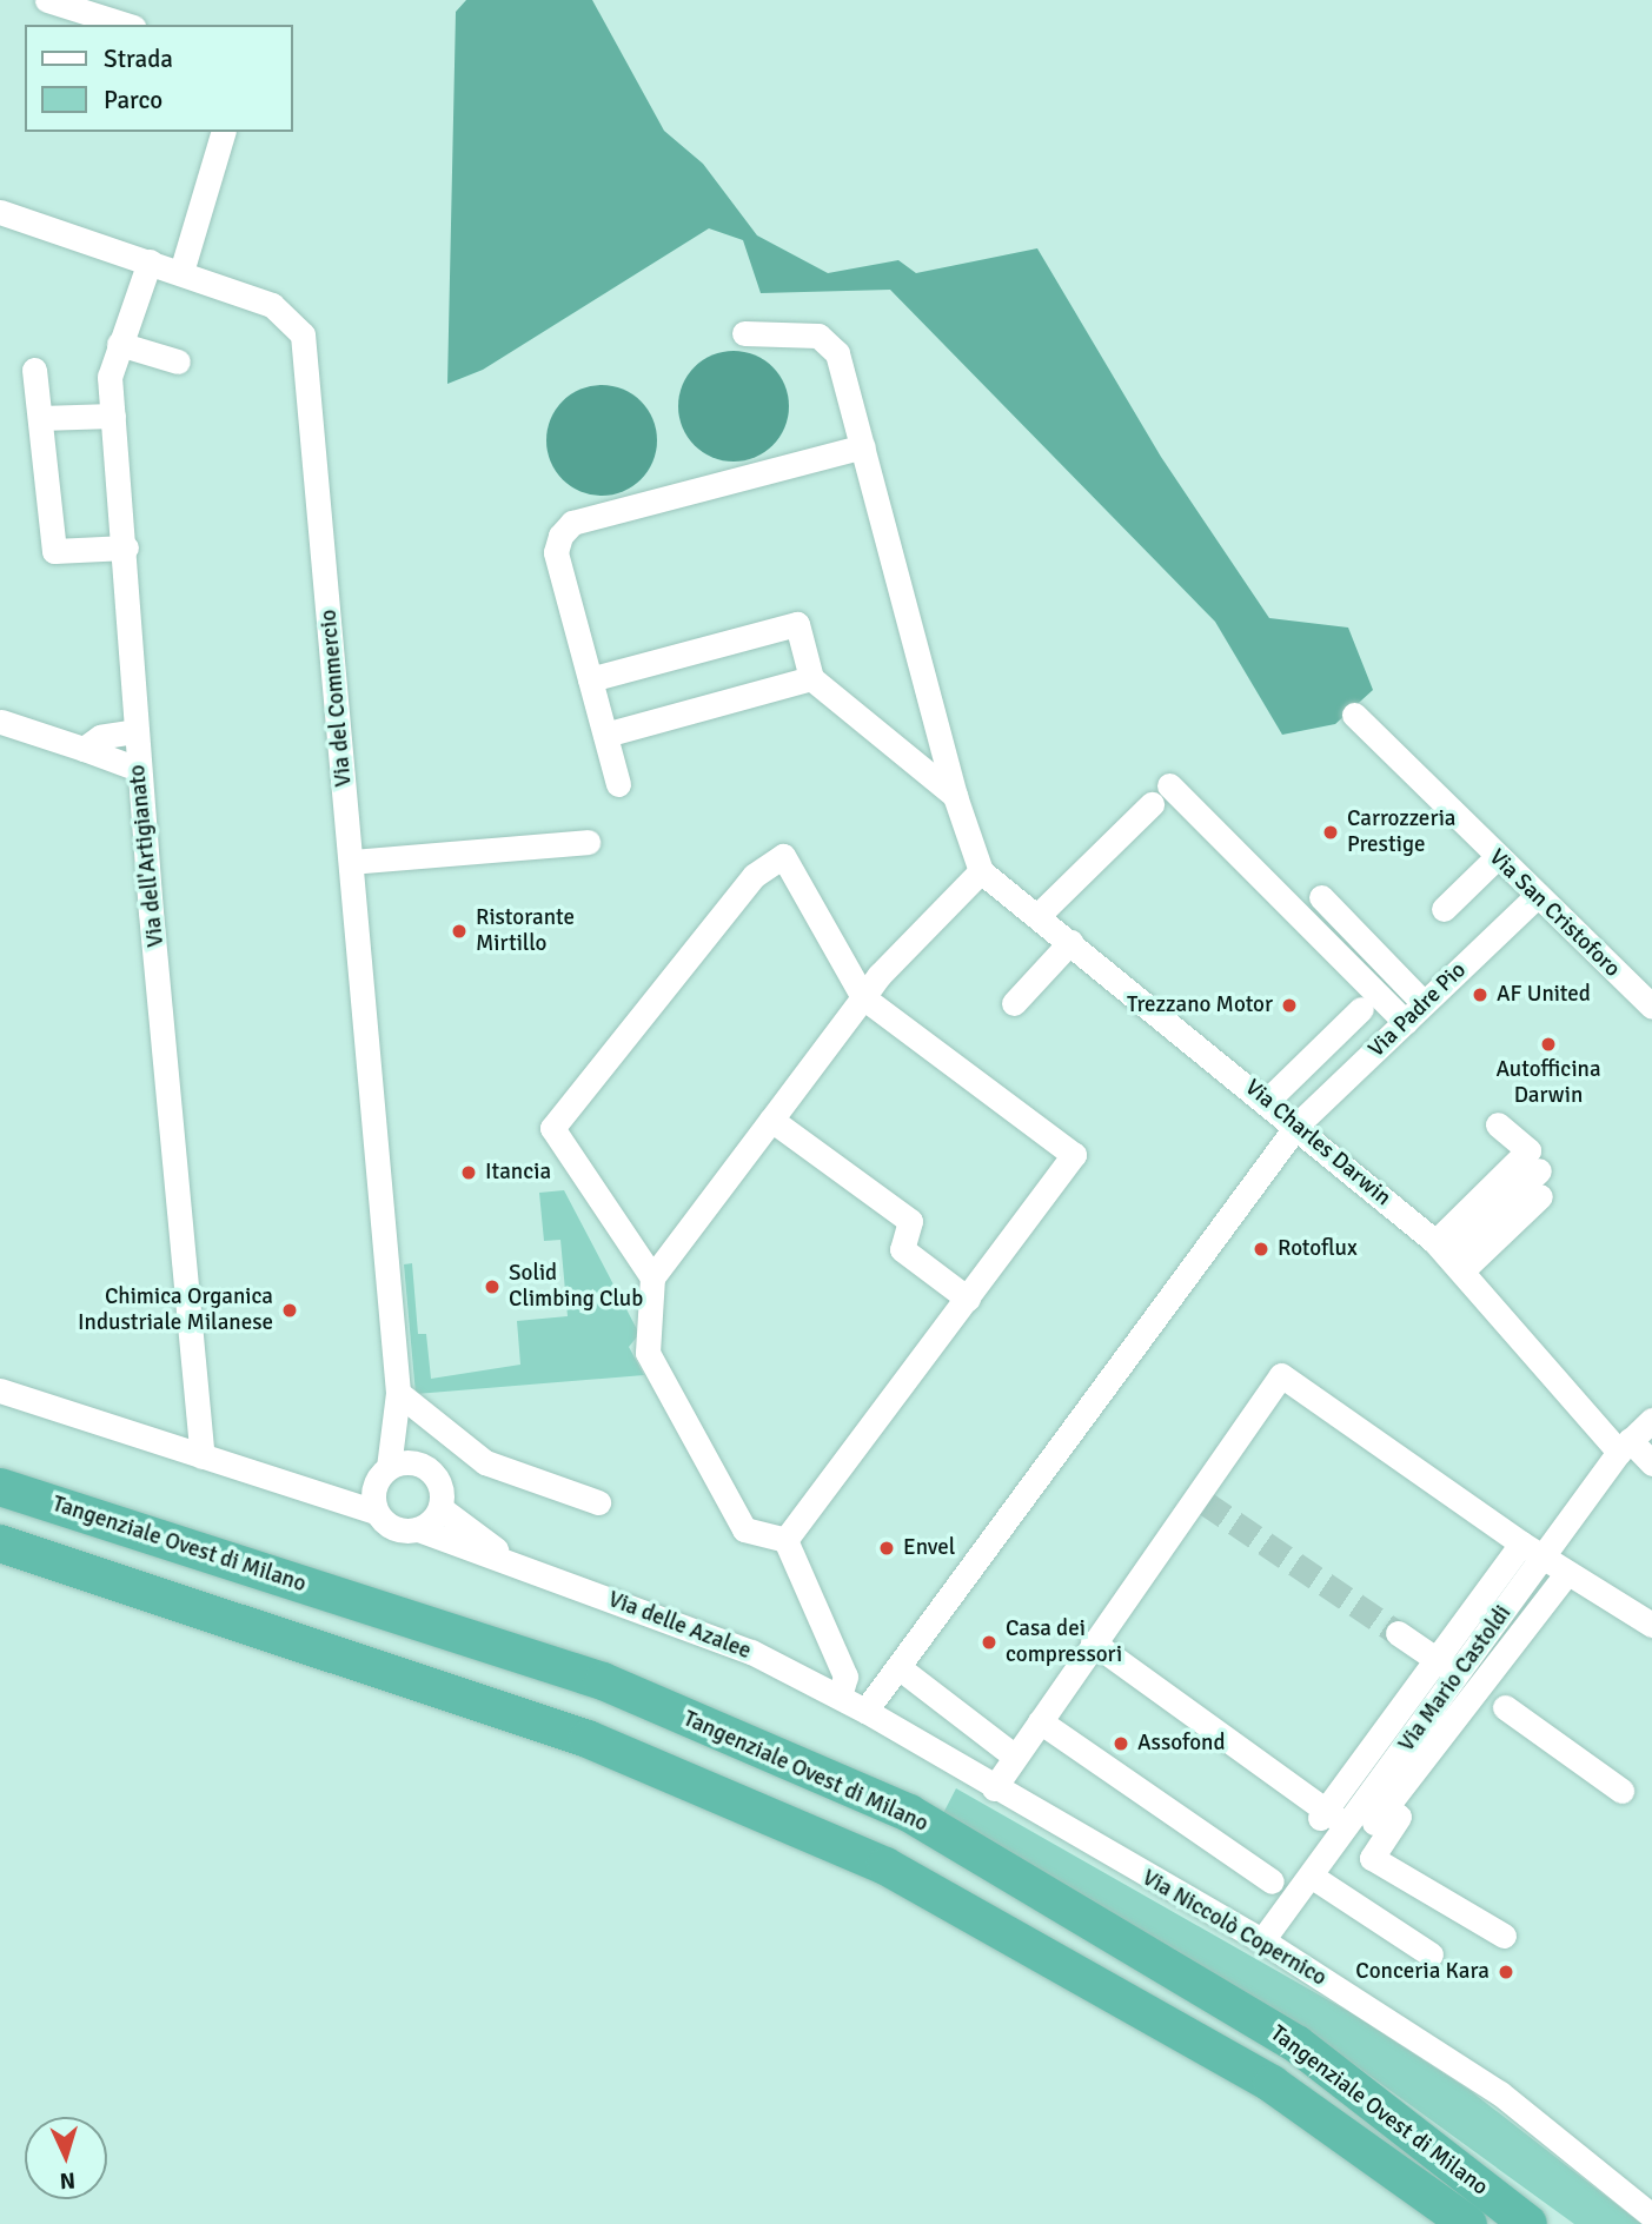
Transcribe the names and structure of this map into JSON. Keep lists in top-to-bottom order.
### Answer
{
  "streets": {
    "highway": ["Tangenziale Ovest di Milano"],
    "street": [
      "Via del Commercio",
      "Via dell'Artigianato",
      "Via San Cristoforo",
      "Via Padre Pio",
      "Via Charles Darwin",
      "Via delle Azalee",
      "Via Mario Castoldi",
      "Via Niccolò Copernico"
    ]
  },
  "crossings": [
    ["Via del Commercio", "Via dell'Artigianato"],
    ["Via del Commercio", "Via delle Azalee"],
    ["Via San Cristoforo", "Via Padre Pio"],
    ["Via Padre Pio", "Via Charles Darwin"],
    ["Via Padre Pio", "Via Niccolò Copernico"],
    ["Via Charles Darwin", "Via Mario Castoldi"],
    ["Via delle Azalee", "Via Niccolò Copernico"],
    ["Via Mario Castoldi", "Via Niccolò Copernico"]
  ],
  "places": [
    "Carrozzeria Prestige",
    "Ristorante Mirtillo",
    "AF United",
    "Trezzano Motor",
    "Autofficina Darwin",
    "Itancia",
    "Rotoflux",
    "Solid Climbing Club",
    "Chimica Organica Industriale Milanese",
    "Envel",
    "Casa dei compressori",
    "Assofond",
    "Conceria Kara"
  ],
  "legend": ["Strada", "Parco"],
  "north": "bottom"
}
